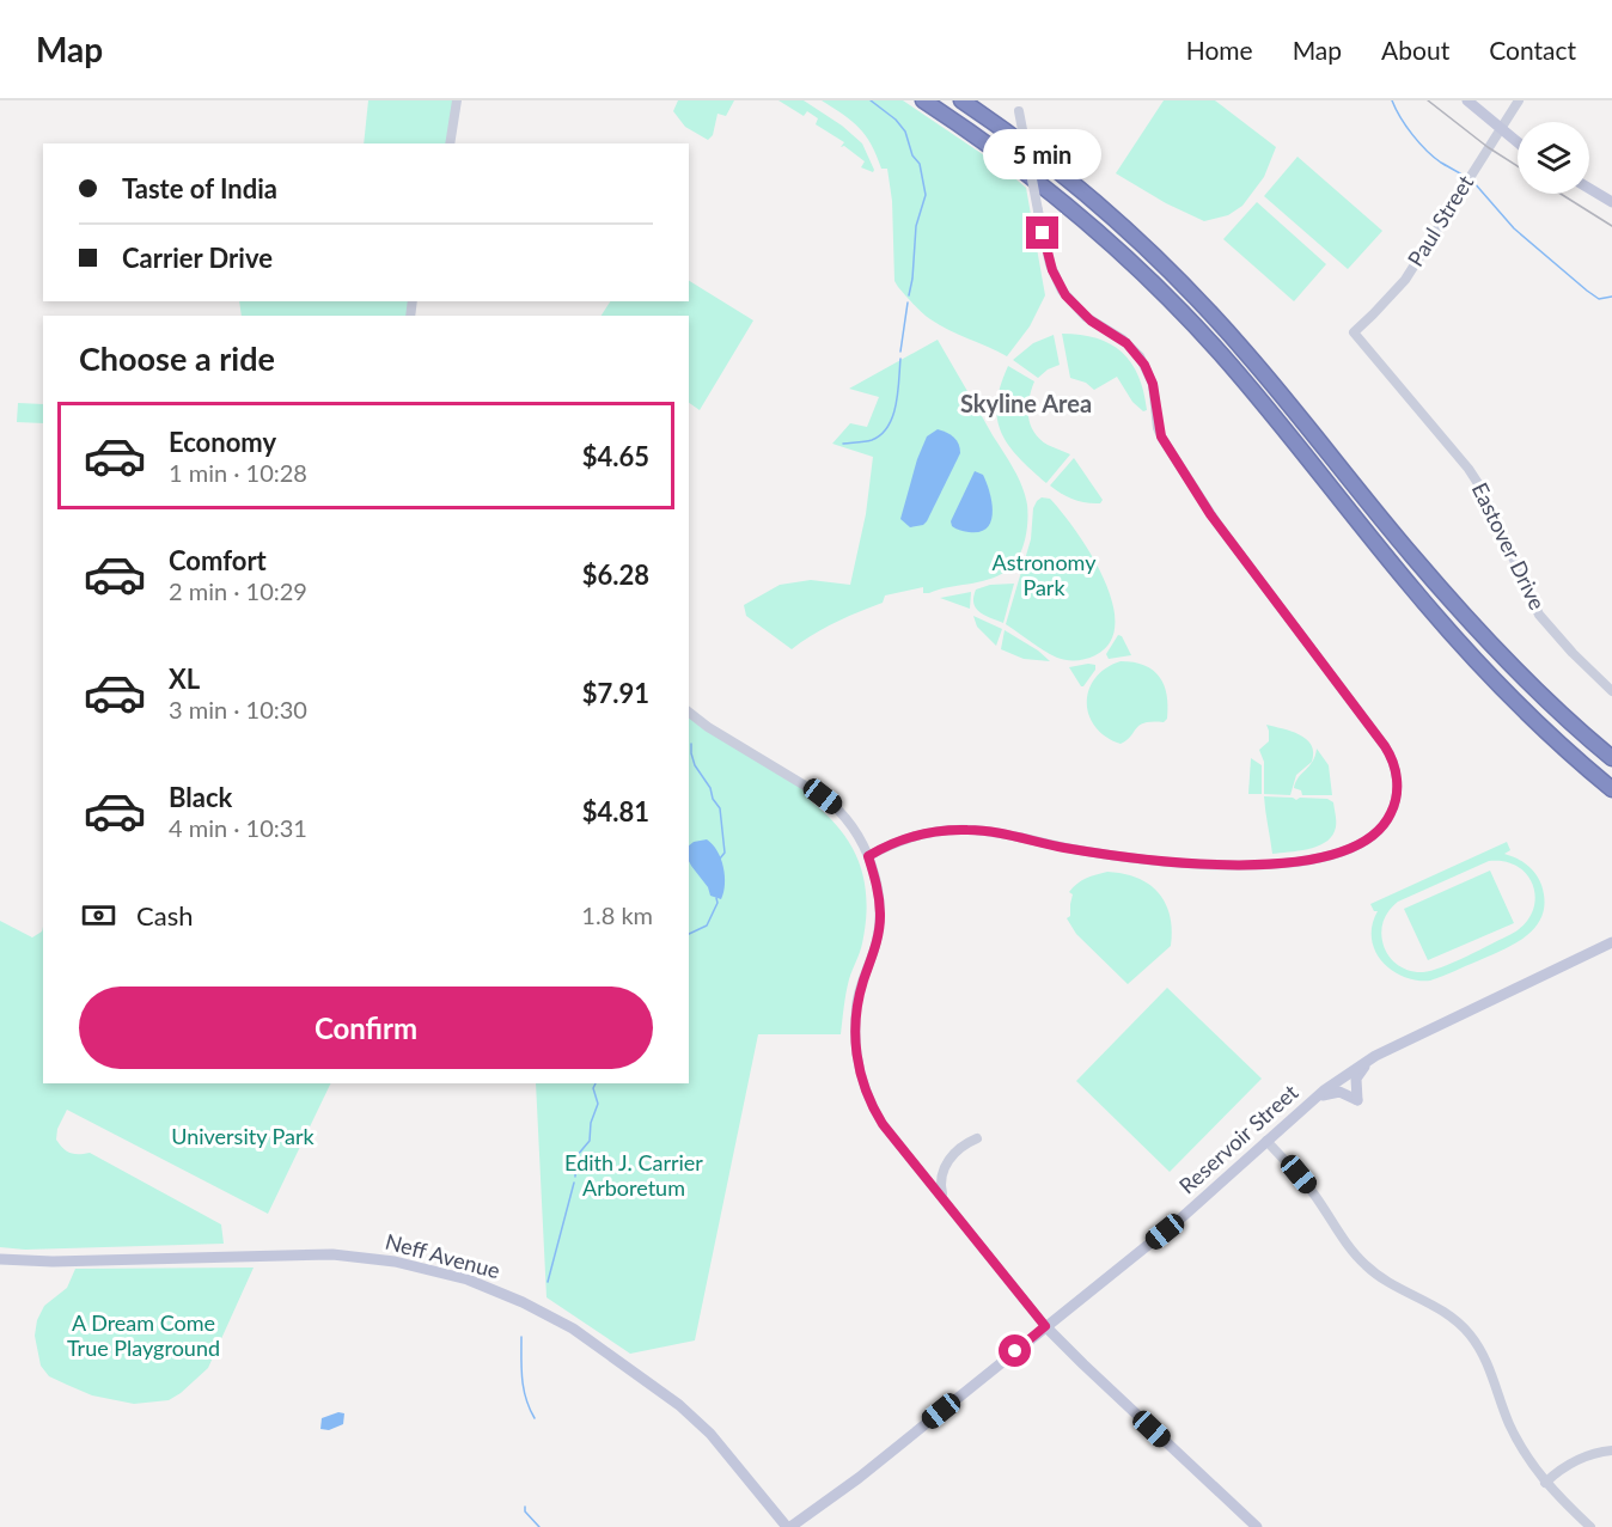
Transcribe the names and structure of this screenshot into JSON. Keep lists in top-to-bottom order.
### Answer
{
  "streets": {
    "main road": ["Reservoir Street", "Neff Avenue"],
    "street": ["Paul Street", "Eastover Drive"]
  },
  "crossings": [
    ["Paul Street", "Eastover Drive"],
    ["Reservoir Street", "Neff Avenue"]
  ],
  "districts": ["Skyline Area"],
  "parks": [
    "Astronomy Park",
    "University Park",
    "Edith J. Carrier Arboretum",
    "A Dream Come True Playground"
  ],
  "page": {
    "header": "Map",
    "nav": [
      "Home",
      "Map",
      "About",
      "Contact"
    ],
    "bubble": "5 min",
    "banner": ["Taste of India", "Carrier Drive"],
    "heading": "Choose a ride",
    "list": [
      {
        "name": "Economy",
        "note": "1 min · 10:28",
        "value": "$4.65"
      },
      {
        "name": "Comfort",
        "note": "2 min · 10:29",
        "value": "$6.28"
      },
      {
        "name": "XL",
        "note": "3 min · 10:30",
        "value": "$7.91"
      },
      {
        "name": "Black",
        "note": "4 min · 10:31",
        "value": "$4.81"
      }
    ],
    "pay": ["Cash", "1.8 km"],
    "buttons": "Confirm"
  }
}
